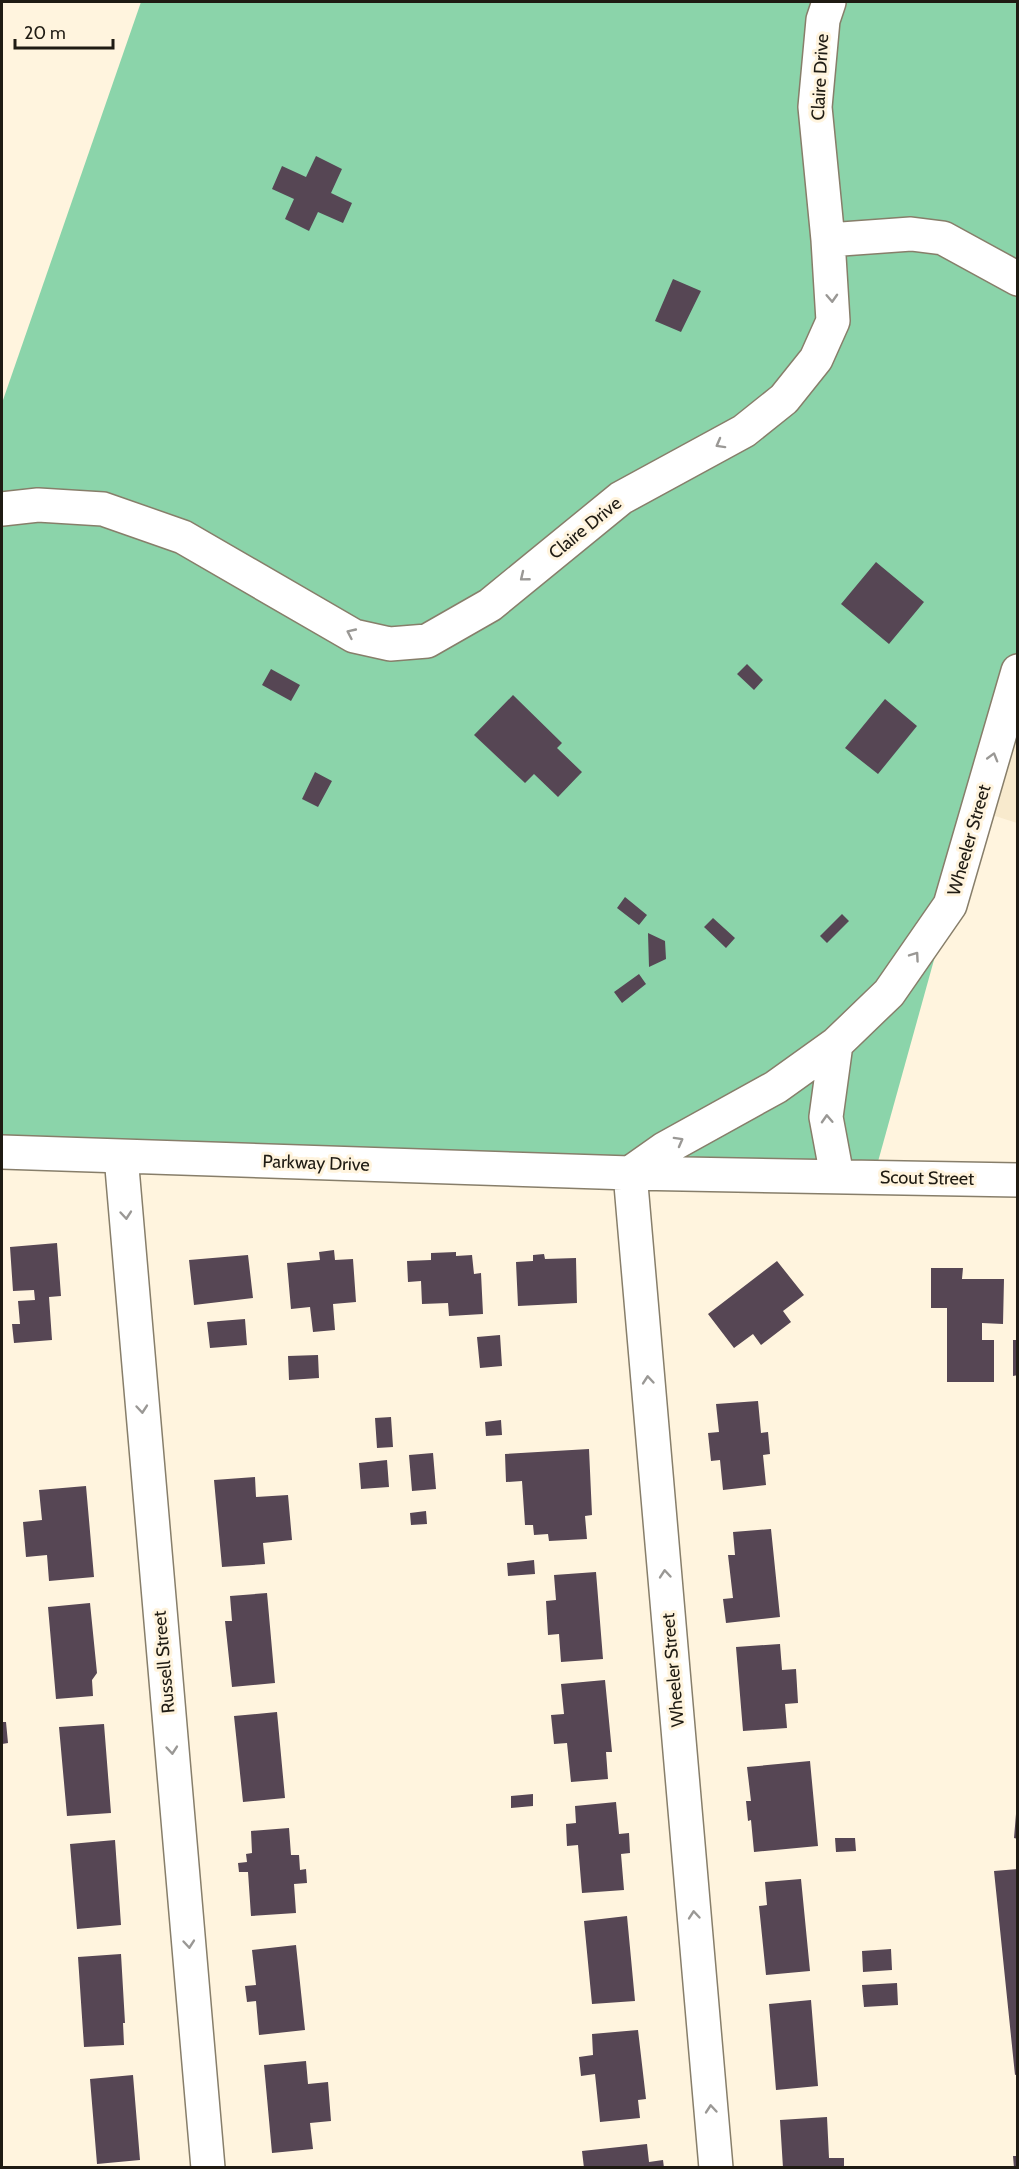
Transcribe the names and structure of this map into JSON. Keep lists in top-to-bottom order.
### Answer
{
  "streets": {
    "street": [
      "Claire Drive",
      "Wheeler Street",
      "Parkway Drive",
      "Scout Street",
      "Russell Street"
    ]
  },
  "crossings": [
    ["Wheeler Street", "Parkway Drive"],
    ["Parkway Drive", "Russell Street"]
  ],
  "one_way": ["Claire Drive", "Wheeler Street", "Russell Street"],
  "scale_bar": "20 m"
}
